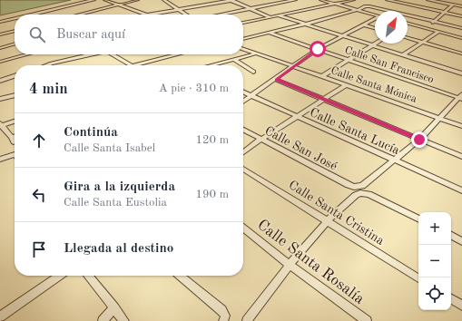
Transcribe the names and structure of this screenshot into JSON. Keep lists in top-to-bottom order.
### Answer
{
  "streets": {
    "street": [
      "Calle San Francisco",
      "Calle Santa Mónica",
      "Calle Santa Lucía",
      "Calle San José",
      "Calle Santa Cristina",
      "Calle Santa Rosalía"
    ]
  },
  "crossings": [
    ["Calle Santa Lucía", "Calle San José"]
  ],
  "north": "top right",
  "page": {
    "search": "Buscar aquí",
    "heading": ["4 min", "A pie · 310 m"],
    "list": [
      ["Continúa", "Calle Santa Isabel", "120 m"],
      ["Gira a la izquierda", "Calle Santa Eustolia", "190 m"],
      "Llegada al destino"
    ],
    "map_buttons": ["+", "−"]
  }
}
